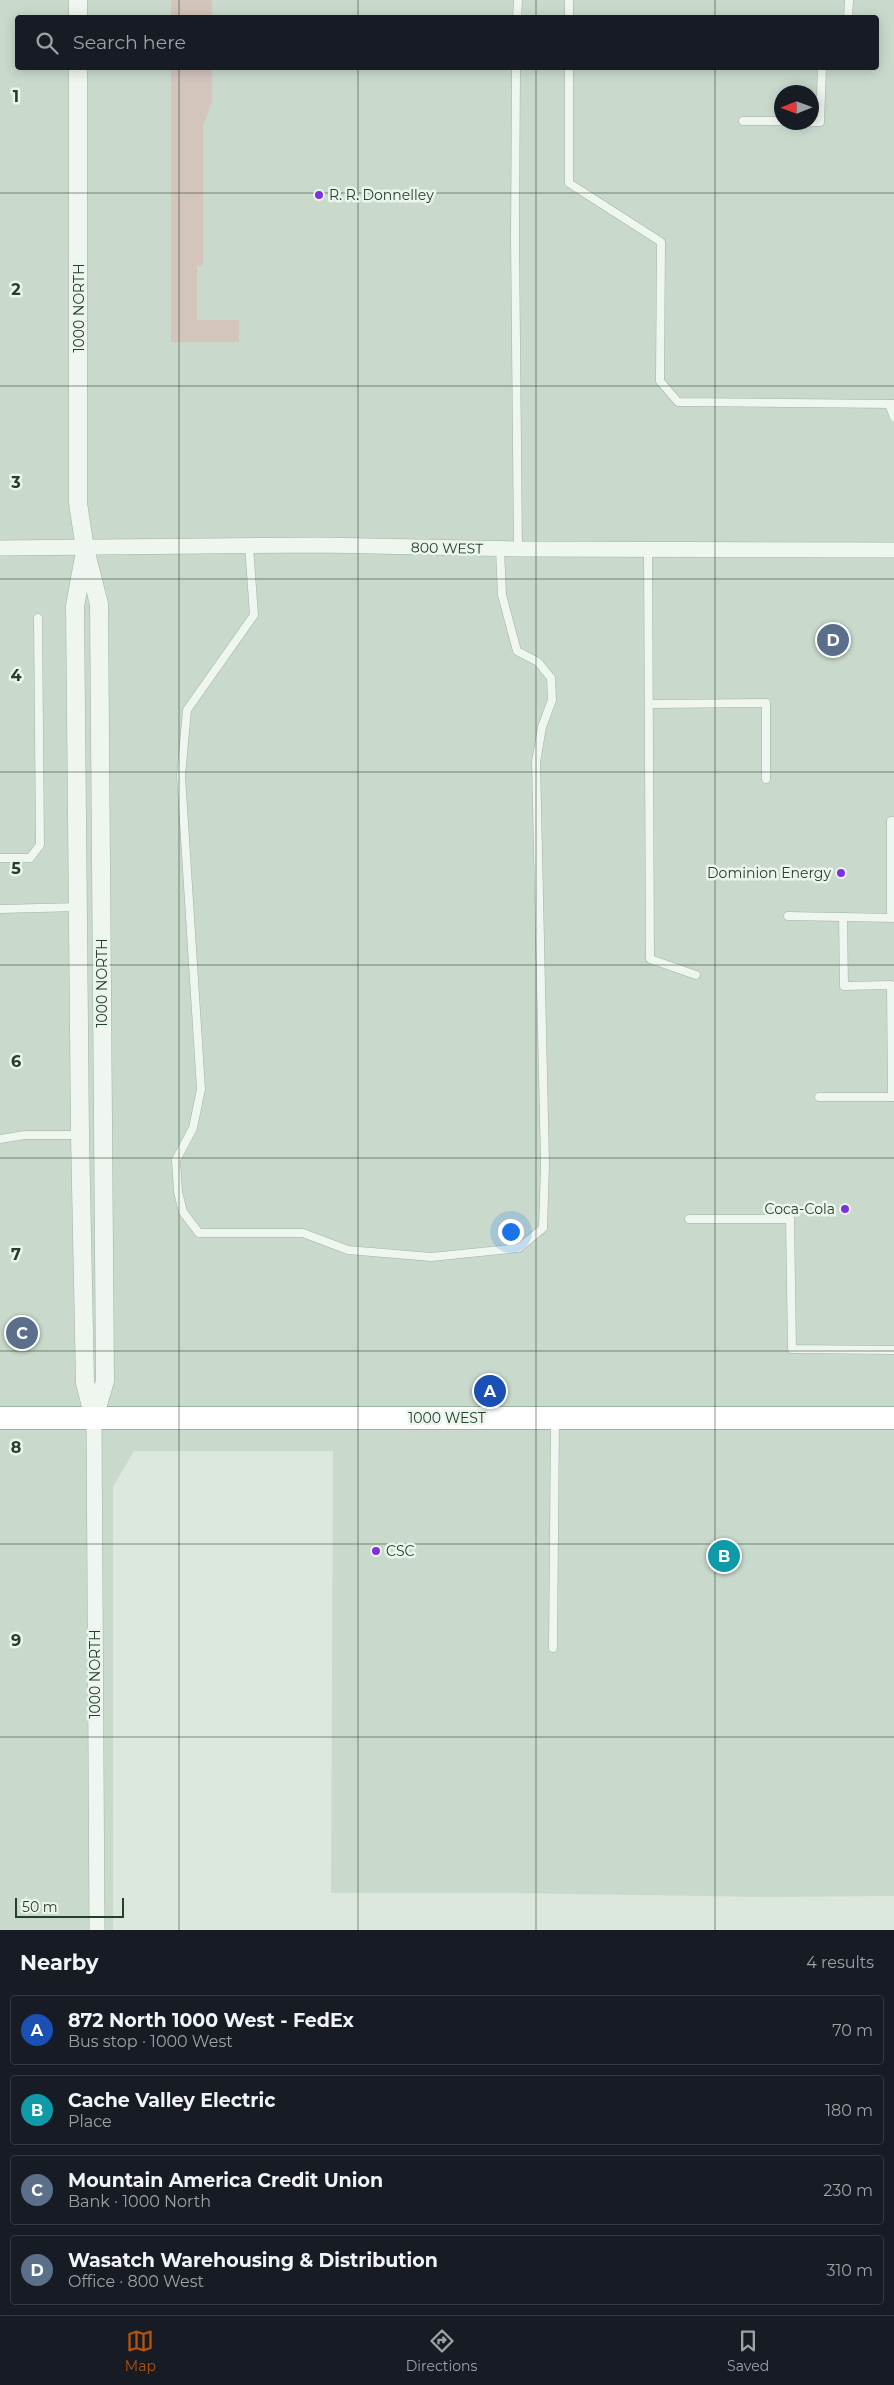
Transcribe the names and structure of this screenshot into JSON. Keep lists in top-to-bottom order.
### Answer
{
  "streets": {
    "main road": ["1000 WEST"],
    "street": ["1000 NORTH", "800 WEST"]
  },
  "crossings": [
    ["1000 NORTH", "800 WEST"],
    ["1000 NORTH", "1000 WEST"]
  ],
  "places": [
    "R. R. Donnelley",
    "Dominion Energy",
    "Coca-Cola",
    "CSC"
  ],
  "scale_bar": "50 m",
  "north": "left",
  "page": {
    "search": "Search here",
    "pins": [
      "D",
      "C",
      "A",
      "B"
    ],
    "scale": "50 m",
    "heading": ["Nearby", "4 results"],
    "list": [
      {
        "mark": "A",
        "name": "872 North 1000 West - FedEx",
        "note": "Bus stop · 1000 West",
        "value": "70 m"
      },
      {
        "mark": "B",
        "name": "Cache Valley Electric",
        "note": "Place",
        "value": "180 m"
      },
      {
        "mark": "C",
        "name": "Mountain America Credit Union",
        "note": "Bank · 1000 North",
        "value": "230 m"
      },
      {
        "mark": "D",
        "name": "Wasatch Warehousing & Distribution",
        "note": "Office · 800 West",
        "value": "310 m"
      }
    ],
    "nav": ["Map", "Directions", "Saved"]
  },
  "grid": {
    "rows": [
      "1",
      "2",
      "3",
      "4",
      "5",
      "6",
      "7",
      "8",
      "9"
    ]
  }
}
